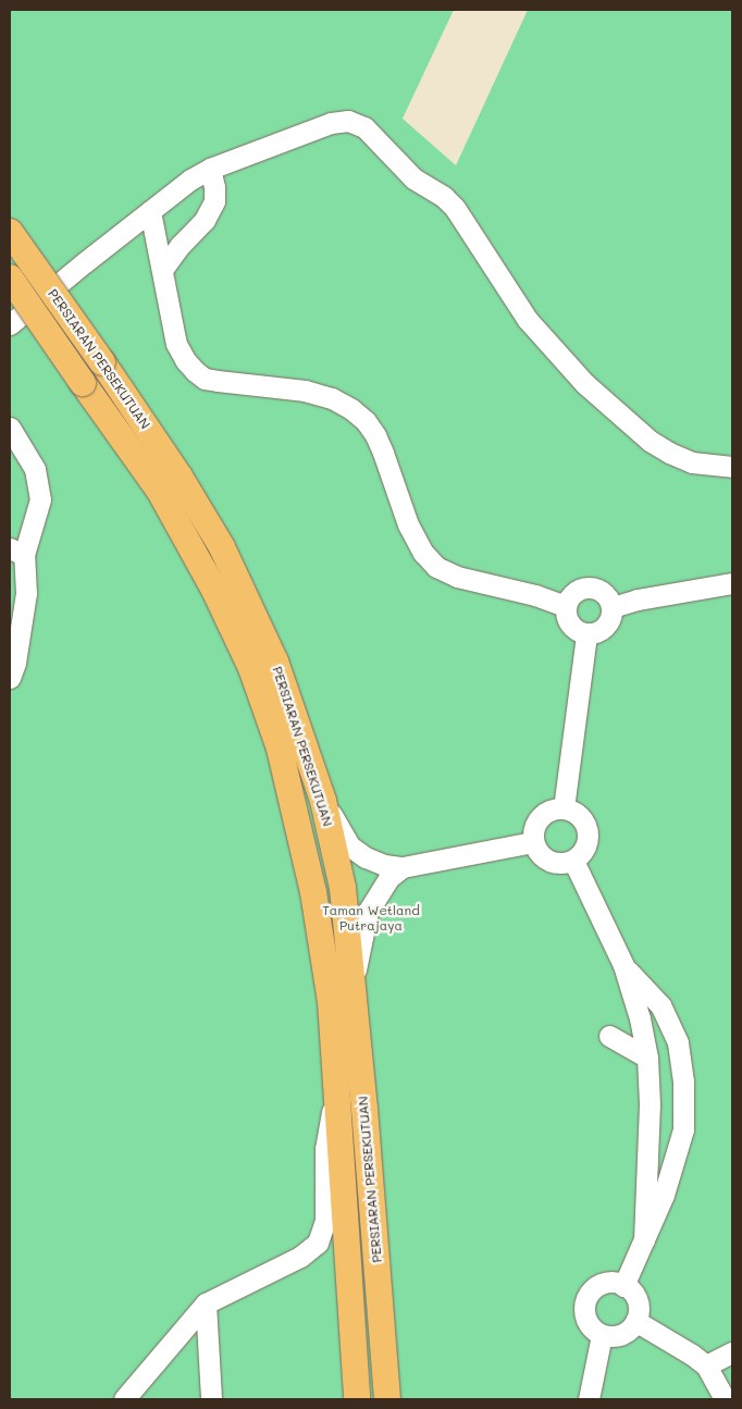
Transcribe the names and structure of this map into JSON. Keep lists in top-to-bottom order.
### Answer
{
  "streets": {
    "main road": ["PERSIARAN PERSEKUTUAN"]
  },
  "parks": ["Taman Wetland Putrajaya"]
}
